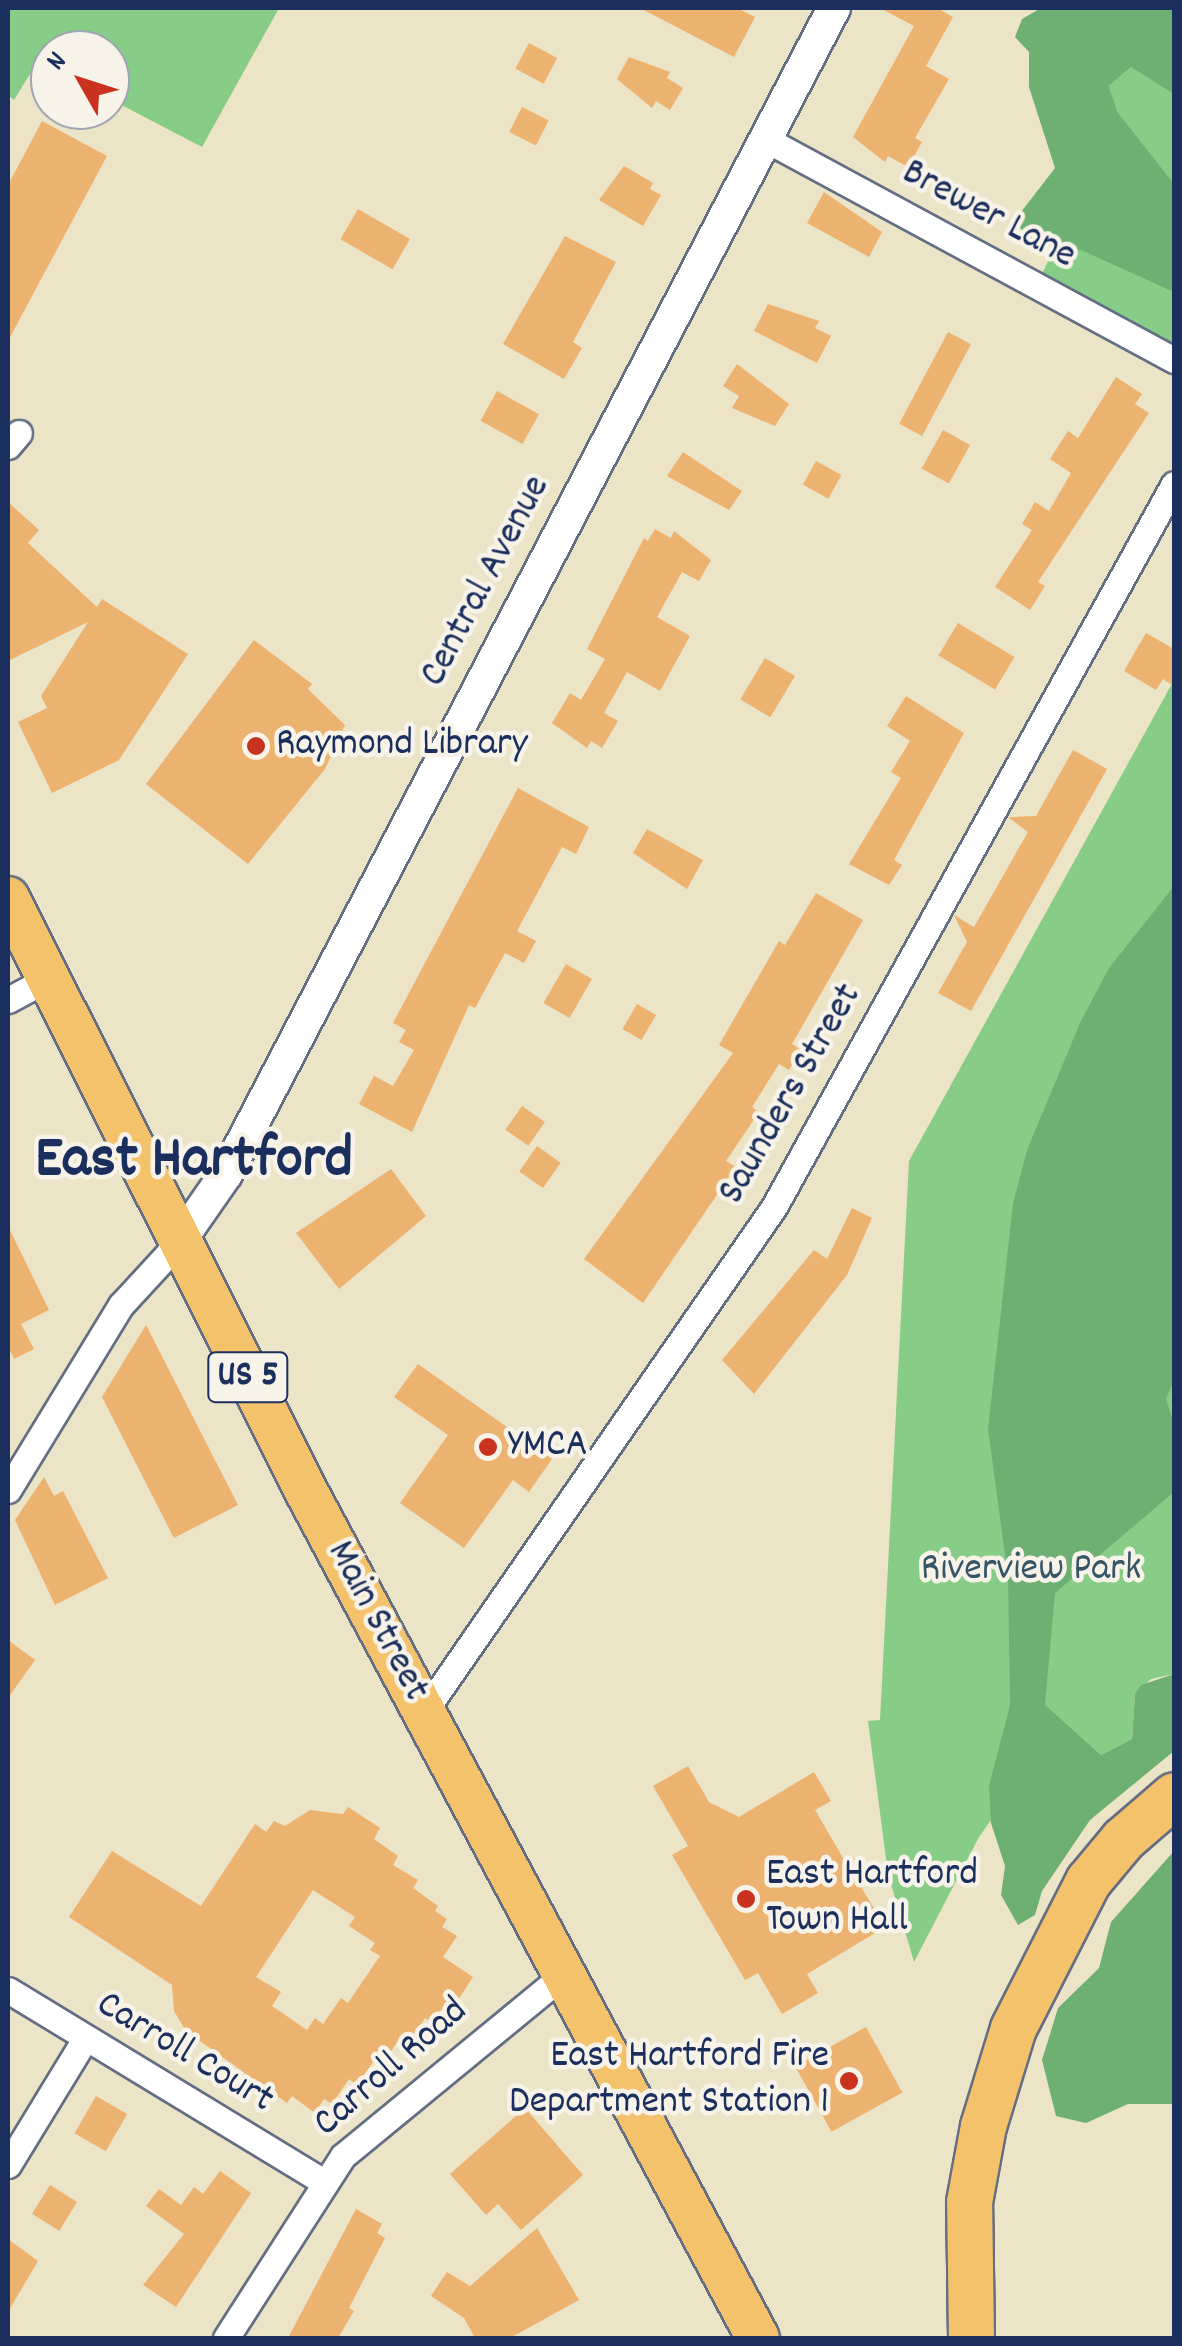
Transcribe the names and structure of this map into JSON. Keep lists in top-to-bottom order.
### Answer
{
  "streets": {
    "highway": ["US 5", "Main Street"],
    "street": [
      "Brewer Lane",
      "Central Avenue",
      "Saunders Street",
      "Carroll Court",
      "Carroll Road"
    ]
  },
  "crossings": [
    ["Brewer Lane", "Central Avenue"],
    ["Central Avenue", "Main Street"],
    ["Saunders Street", "Main Street"],
    ["Main Street", "Carroll Road"],
    ["Carroll Court", "Carroll Road"]
  ],
  "districts": ["East Hartford"],
  "parks": ["Riverview Park"],
  "places": [
    "Raymond Library",
    "YMCA",
    "East Hartford Town Hall",
    "East Hartford Fire Department Station 1"
  ],
  "north": "top left"
}
